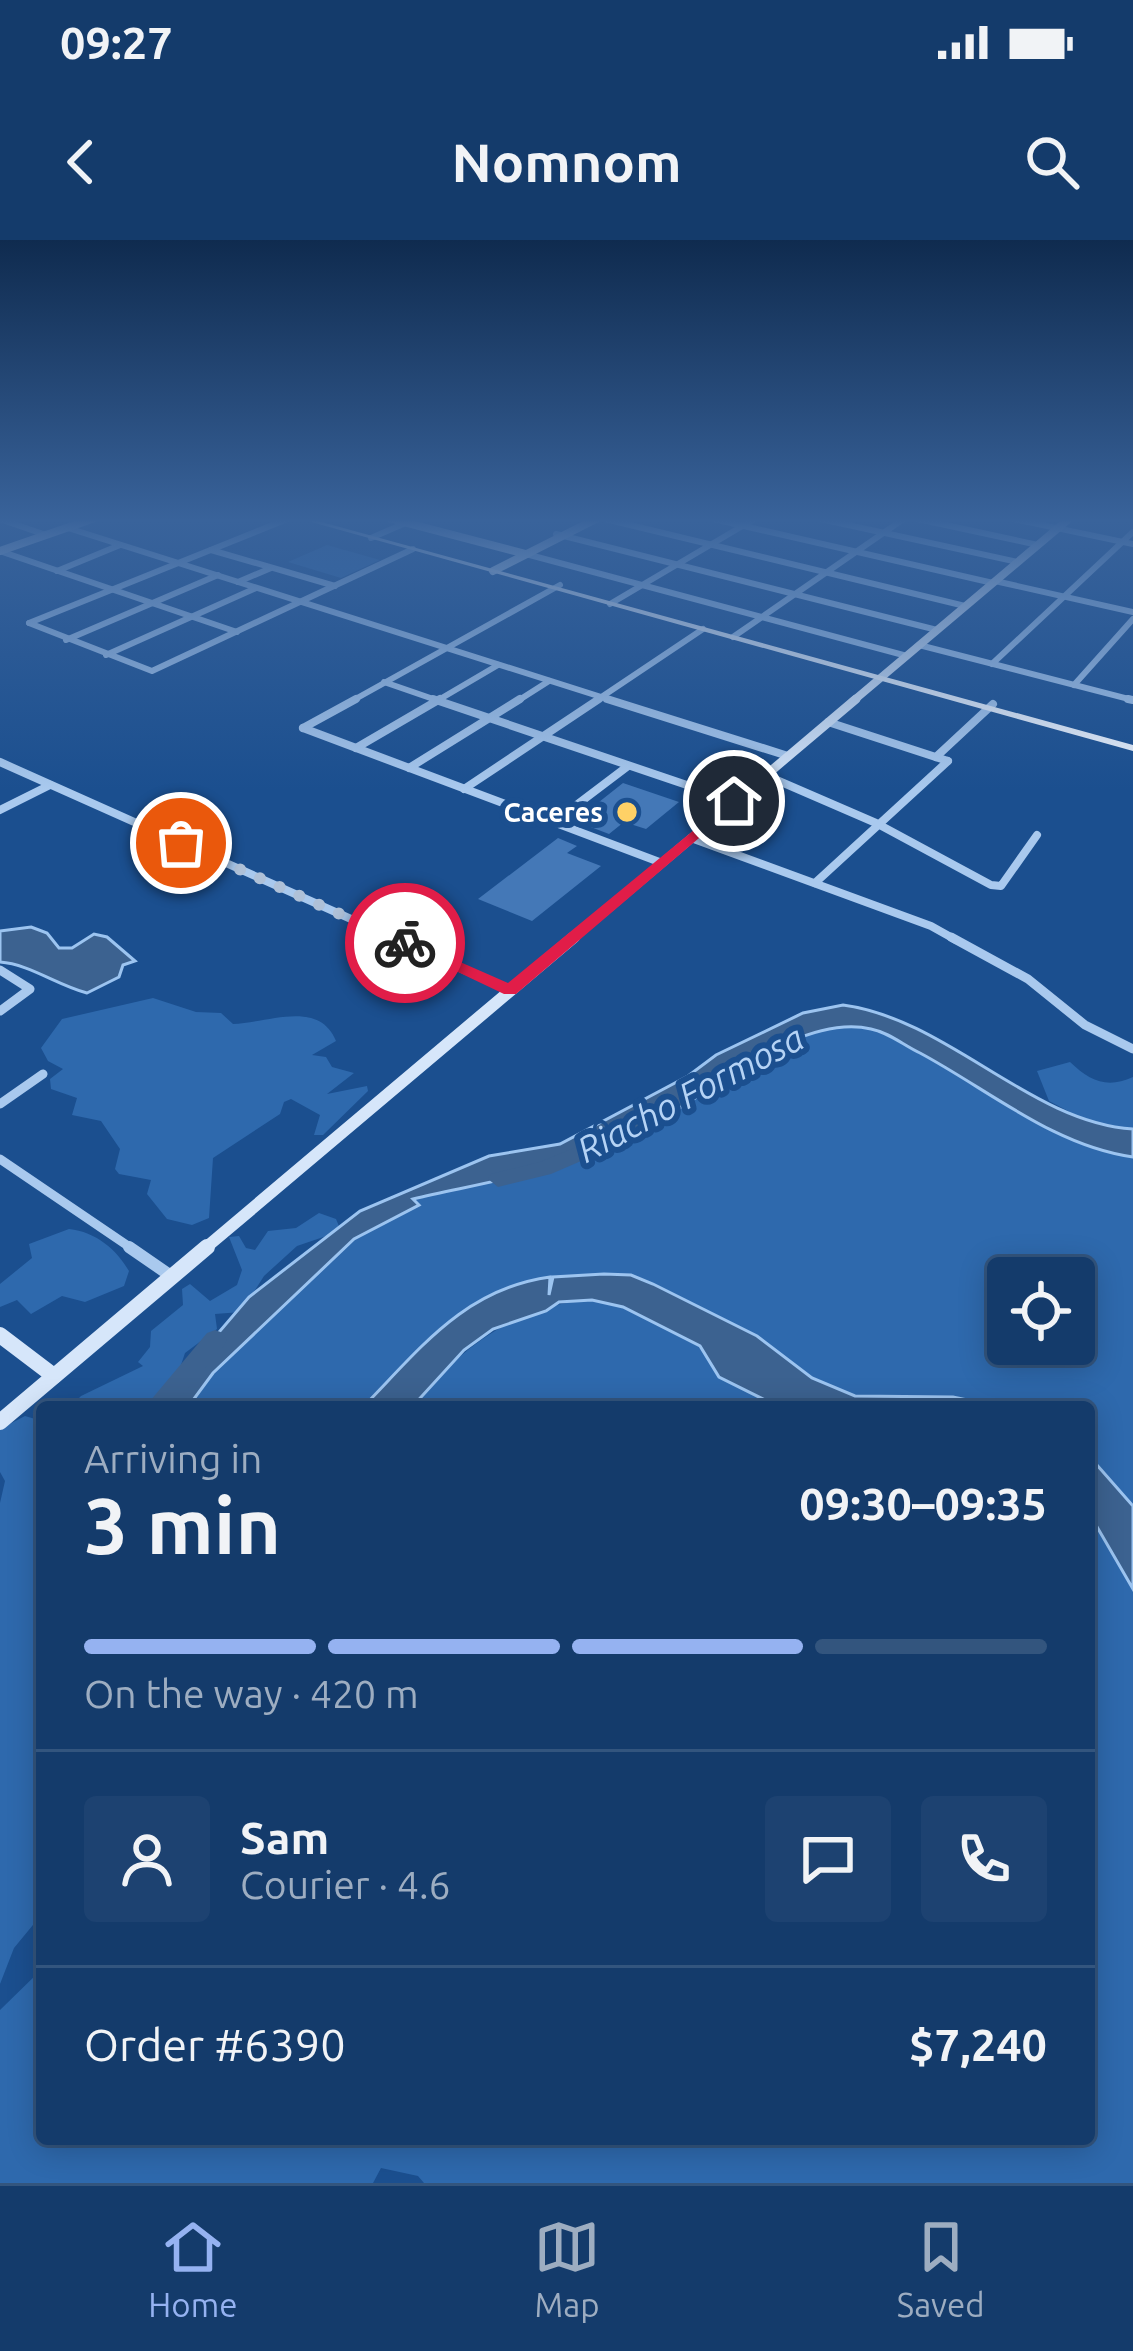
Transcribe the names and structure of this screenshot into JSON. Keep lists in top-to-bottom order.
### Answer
{
  "water": ["Riacho Formosa"],
  "places": ["Caceres"],
  "page": {
    "status": "09:27",
    "header": "Nomnom",
    "heading": ["3 min", "Arriving in", "09:30–09:35"],
    "panel": [
      "Sam",
      "Courier · 4.6",
      "Order #6390",
      "$7,240"
    ],
    "bar": "On the way · 420 m",
    "tabs": ["Home", "Map", "Saved"]
  }
}
